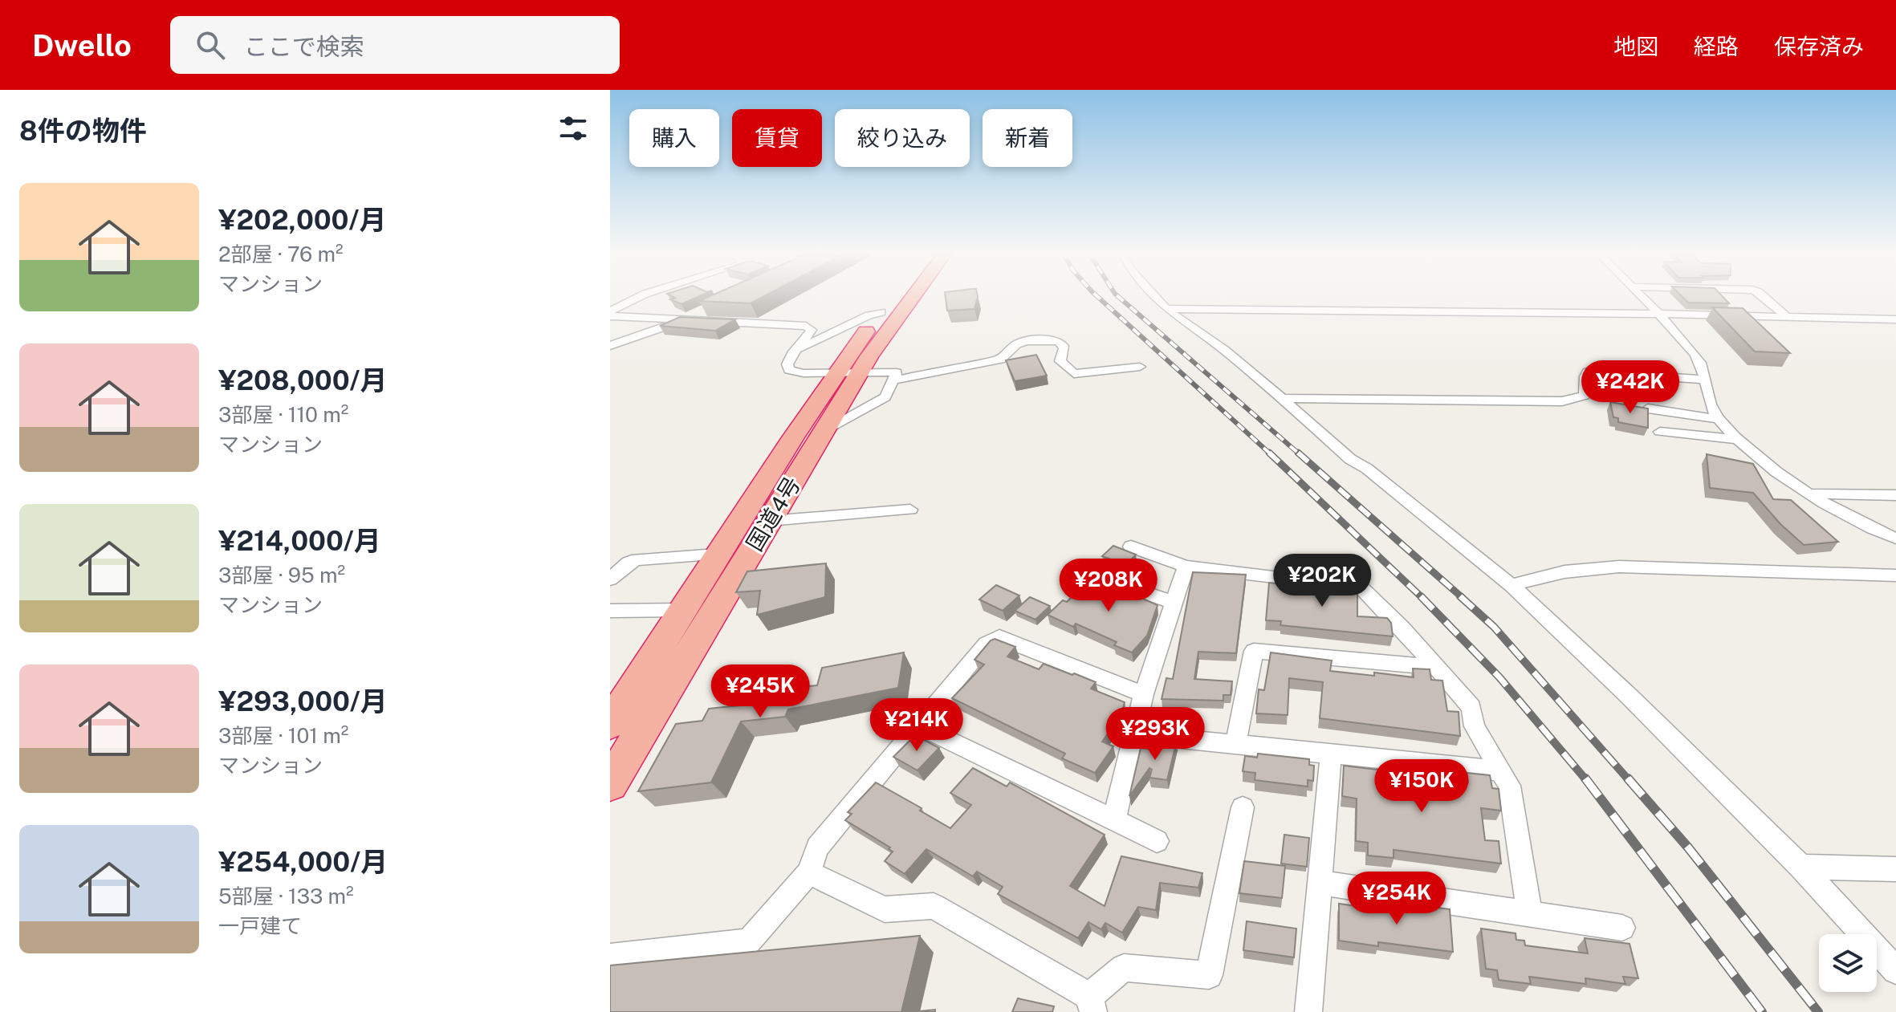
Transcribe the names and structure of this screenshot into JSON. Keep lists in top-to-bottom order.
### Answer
{
  "streets": {
    "highway": ["国道4号"]
  },
  "page": {
    "header": "Dwello",
    "search": "ここで検索",
    "nav": ["地図", "経路", "保存済み"],
    "heading": "8件の物件",
    "chip": [
      "購入",
      "賃貸",
      "絞り込み",
      "新着"
    ],
    "list": [
      {
        "name": "¥202,000/月",
        "note": "2部屋 · 76 m² · マンション"
      },
      {
        "name": "¥208,000/月",
        "note": "3部屋 · 110 m² · マンション"
      },
      {
        "name": "¥214,000/月",
        "note": "3部屋 · 95 m² · マンション"
      },
      {
        "name": "¥293,000/月",
        "note": "3部屋 · 101 m² · マンション"
      },
      {
        "name": "¥254,000/月",
        "note": "5部屋 · 133 m² · 一戸建て"
      }
    ],
    "price": [
      "¥242K",
      "¥202K",
      "¥208K",
      "¥245K",
      "¥214K",
      "¥293K",
      "¥150K",
      "¥254K"
    ]
  }
}
